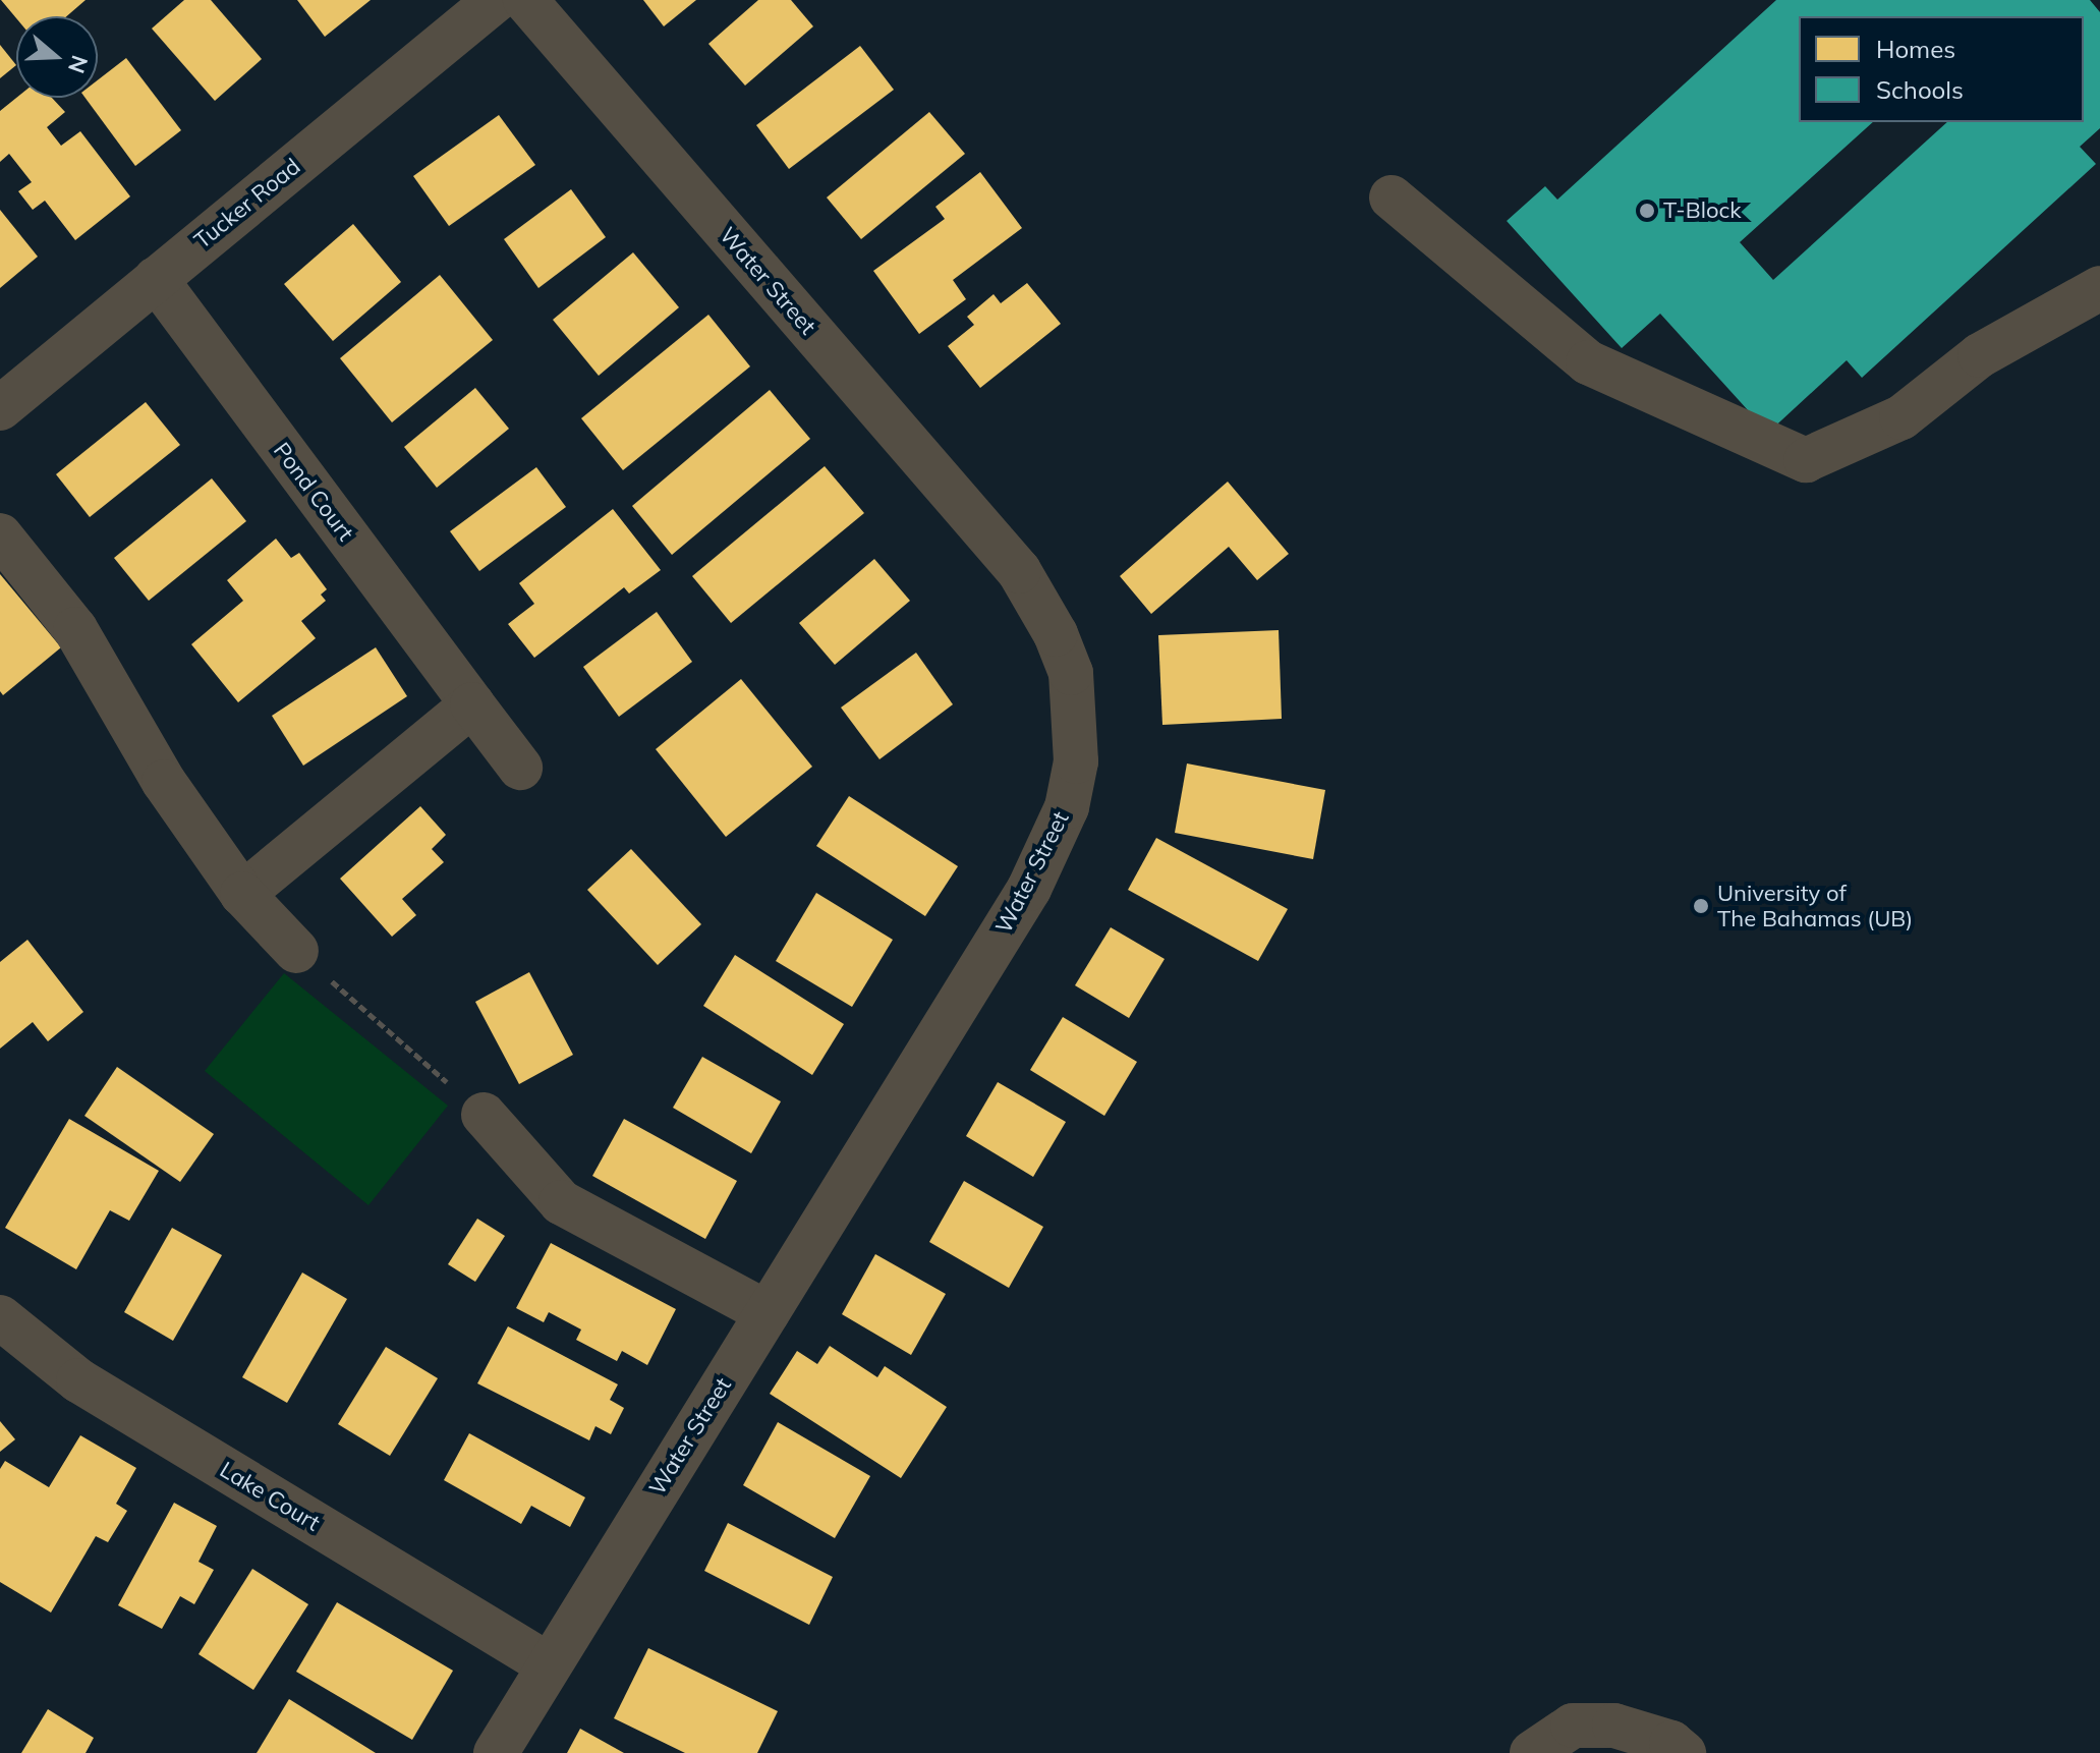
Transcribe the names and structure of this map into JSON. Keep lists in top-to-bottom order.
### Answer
{
  "streets": {
    "street": [
      "Tucker Road",
      "Water Street",
      "Pond Court",
      "Lake Court"
    ]
  },
  "crossings": [
    ["Tucker Road", "Pond Court"],
    ["Water Street", "Lake Court"]
  ],
  "places": ["T-Block", "University of The Bahamas (UB)"],
  "legend": ["Homes", "Schools"],
  "north": "right"
}
